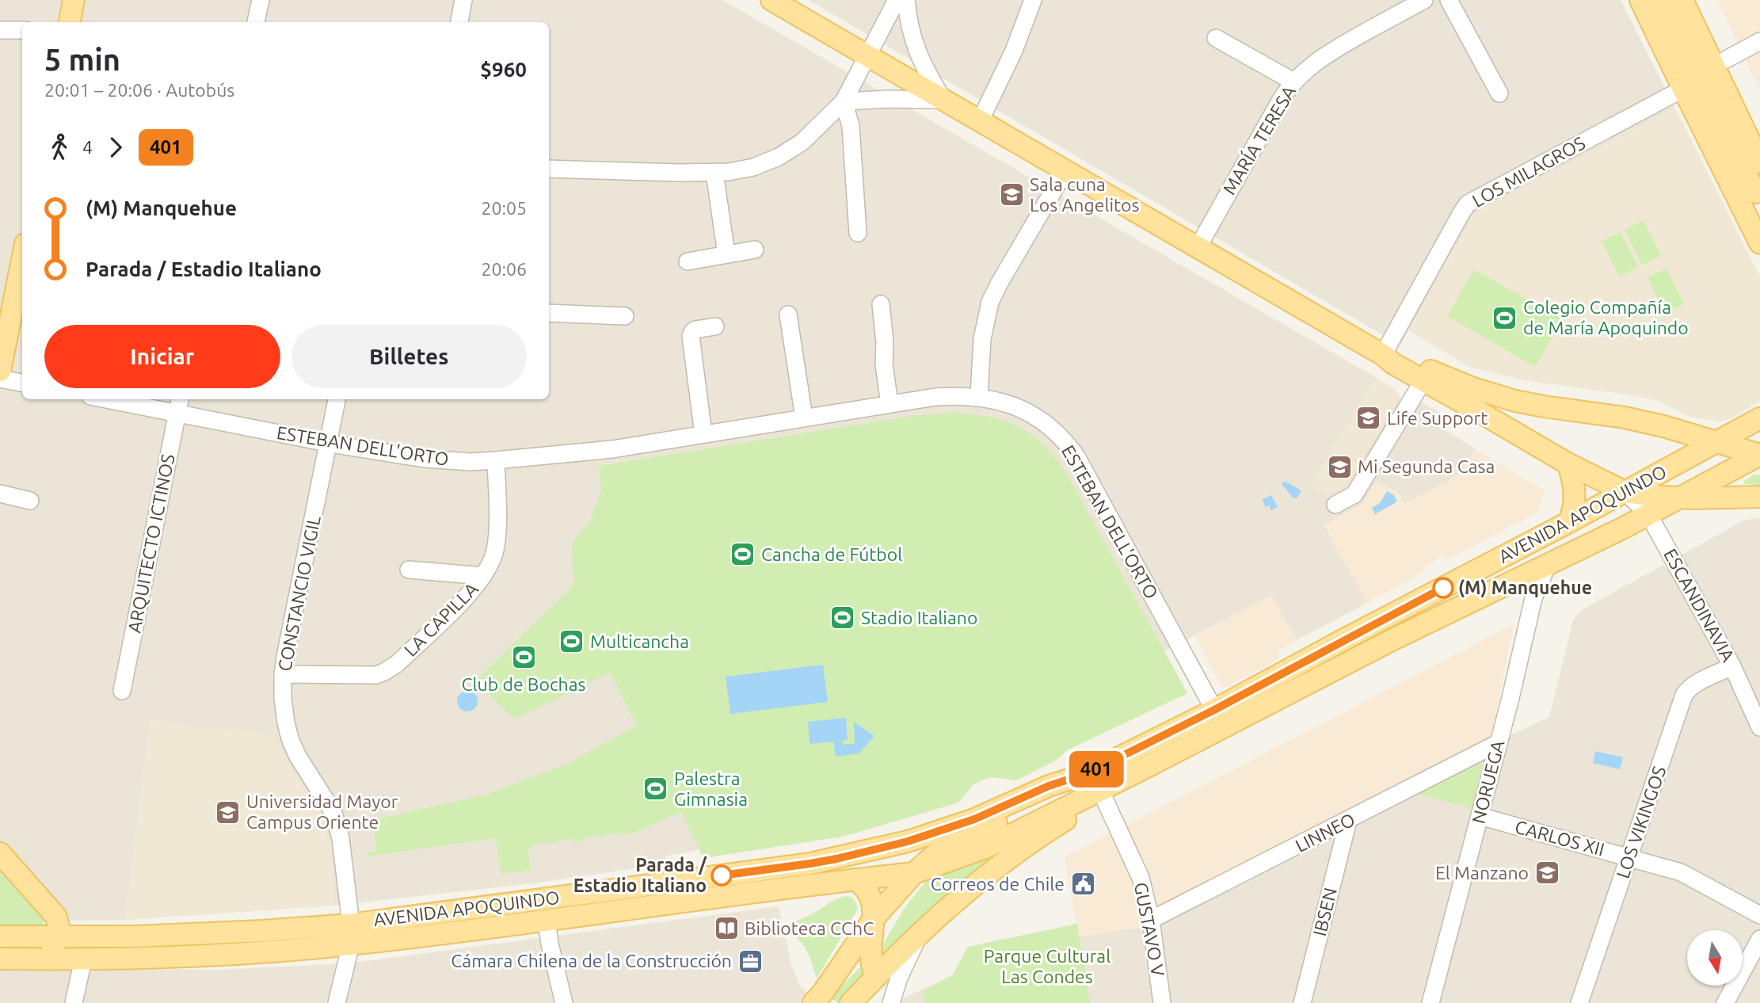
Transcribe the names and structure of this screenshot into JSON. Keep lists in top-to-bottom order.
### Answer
{
  "streets": {
    "main road": ["AVENIDA APOQUINDO"],
    "street": [
      "MARÍA TERESA",
      "LOS MILAGROS",
      "ESTEBAN DELL'ORTO",
      "ARQUITECTO ICTINOS",
      "CONSTANCIO VIGIL",
      "ESCANDINAVIA",
      "LA CAPILLA",
      "NORUEGA",
      "LOS VIKINGOS",
      "LINNEO",
      "CARLOS XII",
      "IBSEN",
      "GUSTAVO V"
    ]
  },
  "crossings": [
    ["ESTEBAN DELL'ORTO", "AVENIDA APOQUINDO"],
    ["ESTEBAN DELL'ORTO", "ARQUITECTO ICTINOS"],
    ["ESTEBAN DELL'ORTO", "CONSTANCIO VIGIL"],
    ["ESTEBAN DELL'ORTO", "LA CAPILLA"],
    ["AVENIDA APOQUINDO", "CONSTANCIO VIGIL"],
    ["AVENIDA APOQUINDO", "ESCANDINAVIA"],
    ["AVENIDA APOQUINDO", "NORUEGA"],
    ["CONSTANCIO VIGIL", "LA CAPILLA"],
    ["ESCANDINAVIA", "LOS VIKINGOS"],
    ["NORUEGA", "LINNEO"],
    ["NORUEGA", "CARLOS XII"],
    ["LOS VIKINGOS", "CARLOS XII"],
    ["LINNEO", "IBSEN"],
    ["LINNEO", "GUSTAVO V"]
  ],
  "parks": ["Parque Cultural Las Condes"],
  "places": {
    "school or university": [
      "Sala cuna Los Angelitos",
      "Life Support",
      "Mi Segunda Casa",
      "Universidad Mayor Campus Oriente",
      "El Manzano"
    ],
    "sports": [
      "Colegio Compañía de María Apoquindo",
      "Cancha de Fútbol",
      "Stadio Italiano",
      "Multicancha",
      "Club de Bochas",
      "Palestra Gimnasia"
    ],
    "other": ["(M) Manquehue", "Parada / Estadio Italiano"],
    "public building": ["Correos de Chile"],
    "library": ["Biblioteca CChC"],
    "office": ["Cámara Chilena de la Construcción"]
  },
  "lines": ["bus line 401"],
  "north": "bottom",
  "page": {
    "on_map": "401",
    "heading": ["5 min", "20:01 – 20:06 · Autobús", "$960"],
    "legs": ["4", "401"],
    "list": [
      {
        "name": "(M) Manquehue",
        "value": "20:05"
      },
      {
        "name": "Parada / Estadio Italiano",
        "value": "20:06"
      }
    ],
    "buttons": ["Iniciar", "Billetes"]
  }
}
